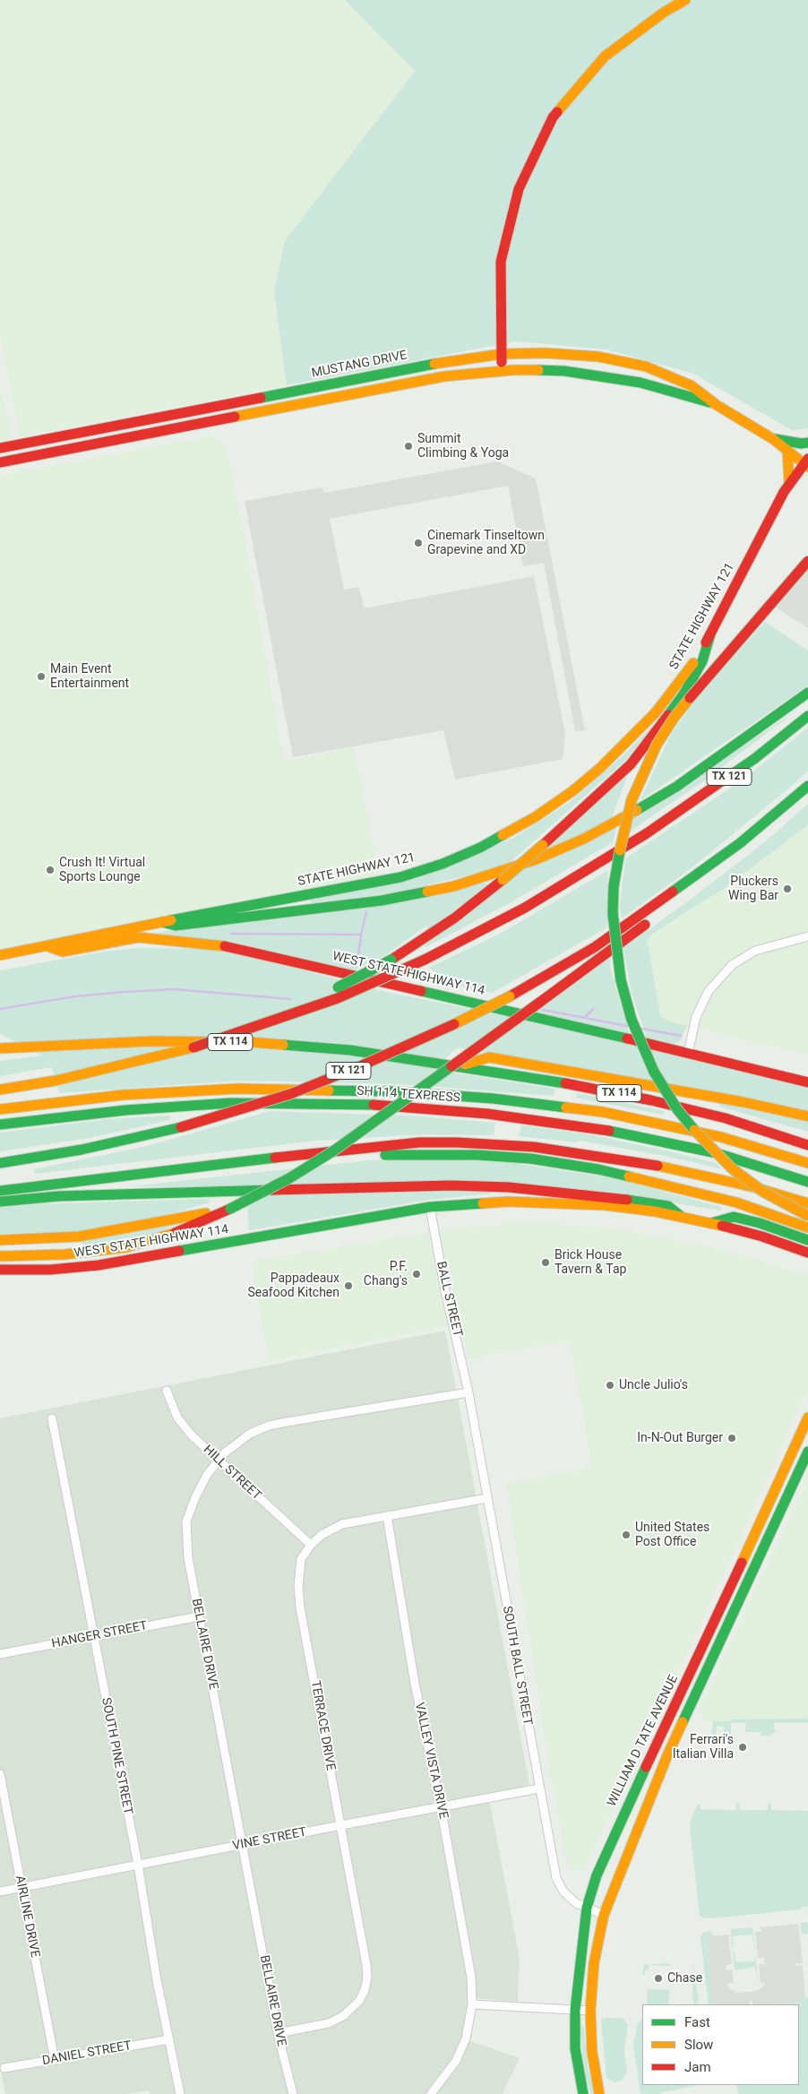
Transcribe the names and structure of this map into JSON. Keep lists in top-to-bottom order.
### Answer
{
  "streets": {
    "main road": [
      "MUSTANG DRIVE",
      "STATE HIGHWAY 121",
      "TX 121",
      "WEST STATE HIGHWAY 114",
      "TX 114",
      "SH 114 TEXPRESS",
      "WILLIAM D TATE AVENUE"
    ],
    "street": [
      "BALL STREET",
      "HILL STREET",
      "HANGER STREET",
      "BELLAIRE DRIVE",
      "SOUTH BALL STREET",
      "TERRACE DRIVE",
      "SOUTH PINE STREET",
      "VALLEY VISTA DRIVE",
      "VINE STREET",
      "AIRLINE DRIVE",
      "DANIEL STREET"
    ]
  },
  "crossings": [
    ["MUSTANG DRIVE", "STATE HIGHWAY 121"],
    ["STATE HIGHWAY 121", "WEST STATE HIGHWAY 114"],
    ["WEST STATE HIGHWAY 114", "BALL STREET"],
    ["BALL STREET", "BELLAIRE DRIVE"],
    ["BALL STREET", "SOUTH BALL STREET"],
    ["HILL STREET", "BELLAIRE DRIVE"],
    ["HILL STREET", "TERRACE DRIVE"],
    ["HANGER STREET", "BELLAIRE DRIVE"],
    ["HANGER STREET", "SOUTH PINE STREET"],
    ["BELLAIRE DRIVE", "SOUTH BALL STREET"],
    ["BELLAIRE DRIVE", "TERRACE DRIVE"],
    ["BELLAIRE DRIVE", "VINE STREET"],
    ["SOUTH BALL STREET", "TERRACE DRIVE"],
    ["SOUTH BALL STREET", "WILLIAM D TATE AVENUE"],
    ["SOUTH BALL STREET", "VINE STREET"],
    ["TERRACE DRIVE", "VALLEY VISTA DRIVE"],
    ["TERRACE DRIVE", "VINE STREET"],
    ["SOUTH PINE STREET", "VINE STREET"],
    ["SOUTH PINE STREET", "DANIEL STREET"],
    ["VALLEY VISTA DRIVE", "VINE STREET"],
    ["VINE STREET", "AIRLINE DRIVE"],
    ["AIRLINE DRIVE", "DANIEL STREET"]
  ],
  "places": [
    "Summit Climbing & Yoga",
    "Cinemark Tinseltown Grapevine and XD",
    "Main Event Entertainment",
    "Crush It! Virtual Sports Lounge",
    "Pluckers Wing Bar",
    "Brick House Tavern & Tap",
    "P.F. Chang's",
    "Pappadeaux Seafood Kitchen",
    "Uncle Julio's",
    "In-N-Out Burger",
    "United States Post Office",
    "Ferrari's Italian Villa",
    "Chase"
  ],
  "legend": ["Fast", "Slow", "Jam"]
}
